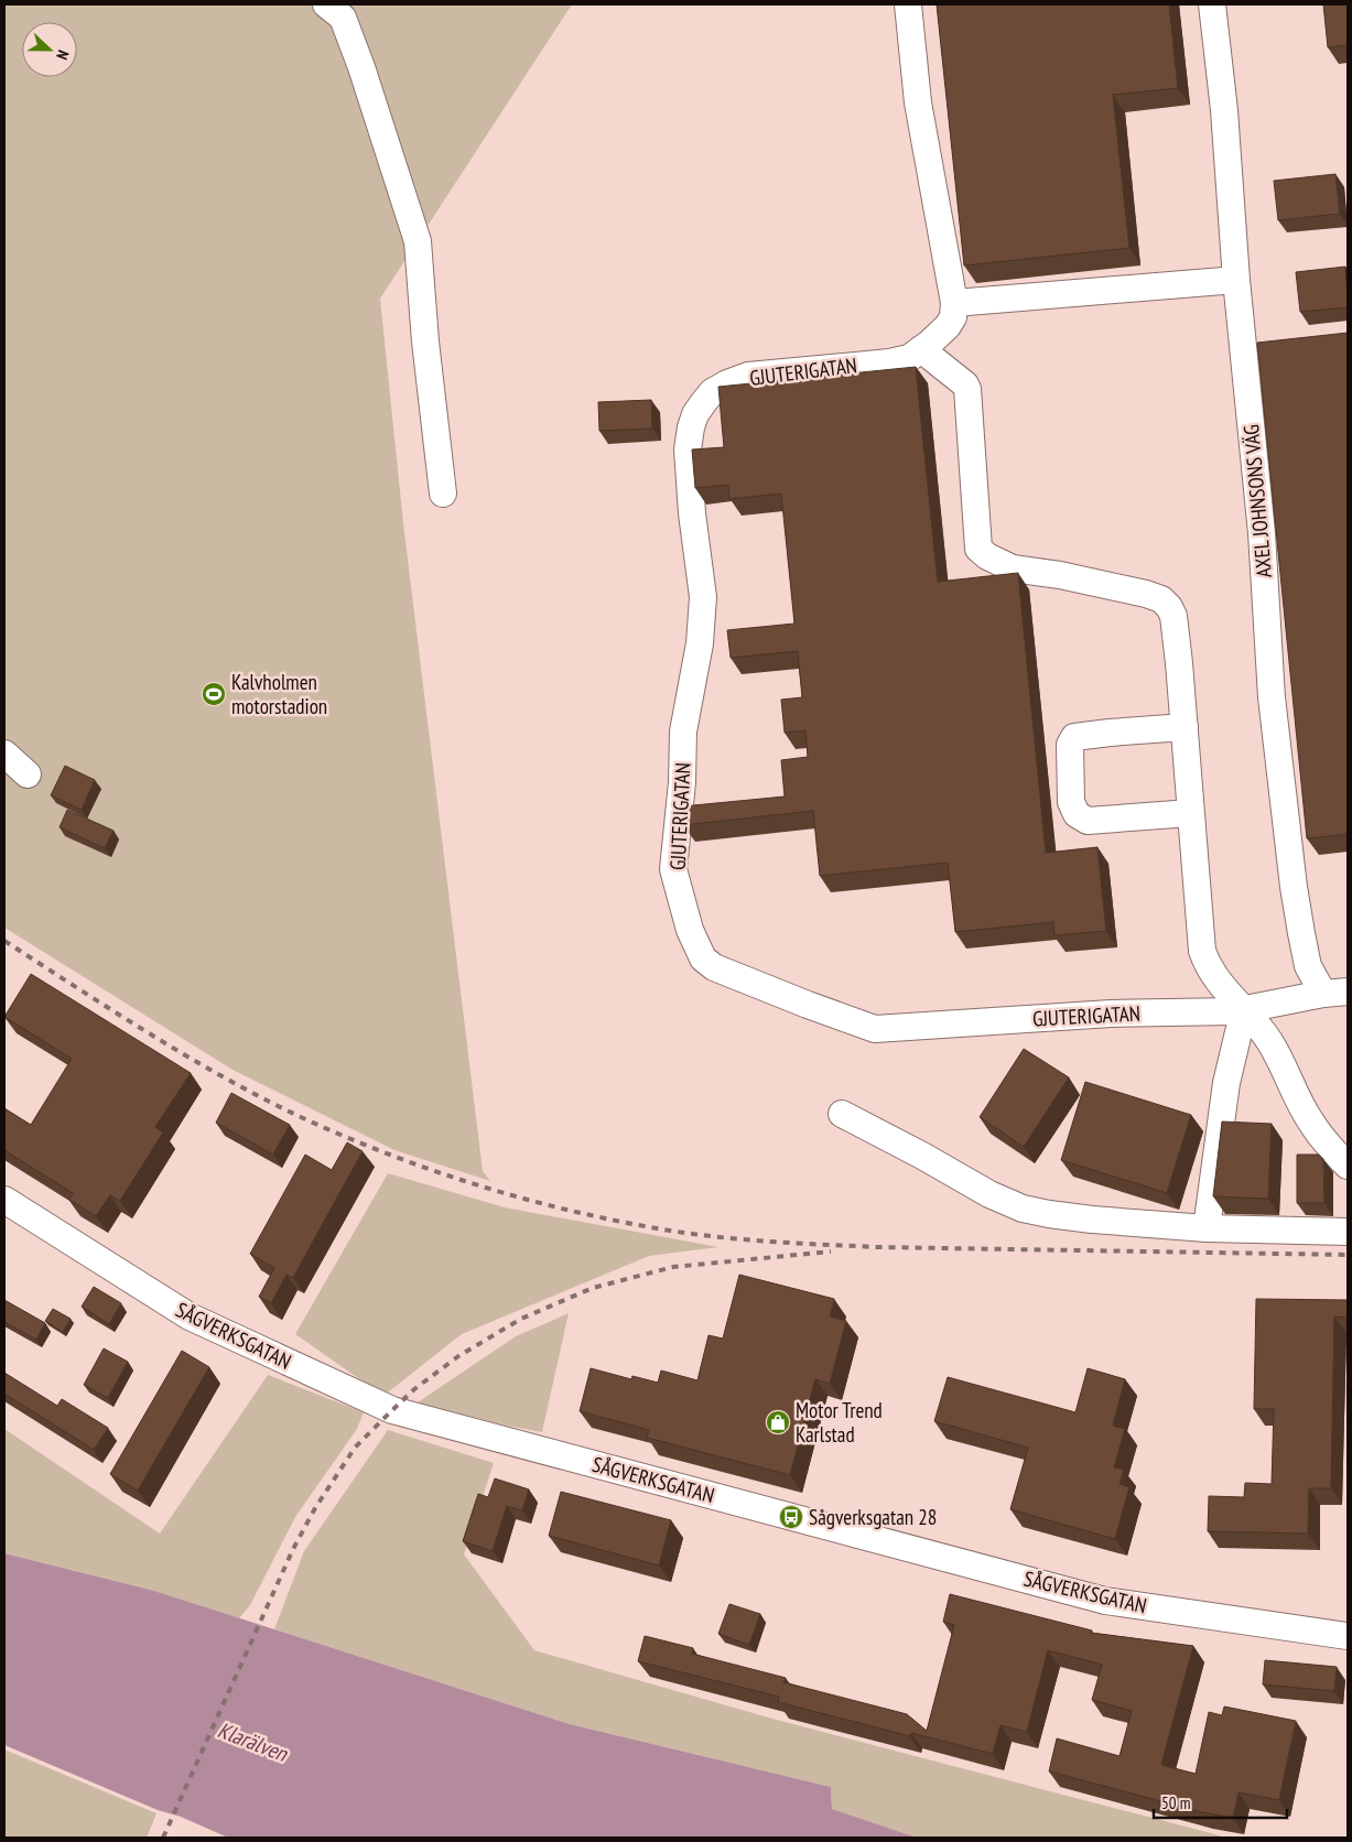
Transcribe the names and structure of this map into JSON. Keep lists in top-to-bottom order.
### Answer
{
  "streets": {
    "street": ["GJUTERIGATAN", "AXEL JOHNSONS VÄG", "SÅGVERKSGATAN"]
  },
  "crossings": [
    ["GJUTERIGATAN", "AXEL JOHNSONS VÄG"]
  ],
  "water": ["Klarälven"],
  "places": {
    "sports": ["Kalvholmen motorstadion"],
    "shop": ["Motor Trend Karlstad"],
    "bus stop": ["Sågverksgatan 28"]
  },
  "scale_bar": "50 m",
  "north": "right"
}
